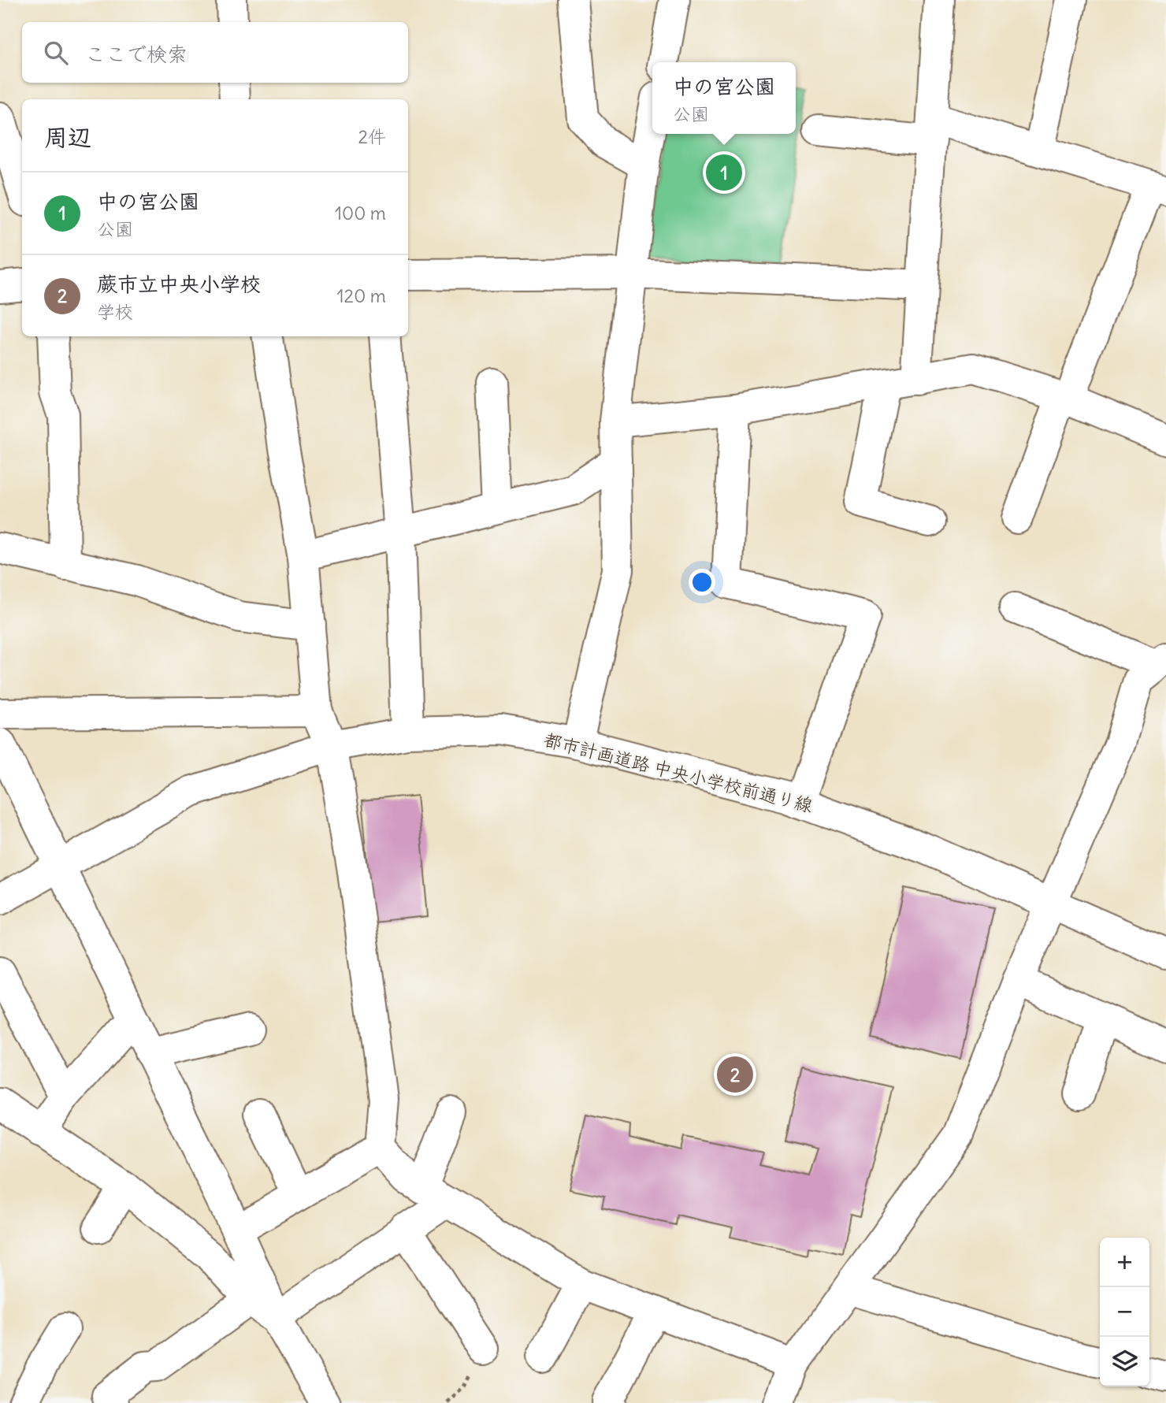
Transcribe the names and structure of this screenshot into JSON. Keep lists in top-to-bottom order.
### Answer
{
  "streets": {
    "street": ["都市計画道路 中央小学校前通り線"]
  },
  "page": {
    "search": "ここで検索",
    "popup": ["中の宮公園", "公園"],
    "heading": ["周辺", "2件"],
    "pins": ["1", "2"],
    "list": [
      {
        "mark": "1",
        "name": "中の宮公園",
        "note": "公園",
        "value": "100 m"
      },
      {
        "mark": "2",
        "name": "蕨市立中央小学校",
        "note": "学校",
        "value": "120 m"
      }
    ],
    "map_buttons": ["+", "−"]
  }
}
